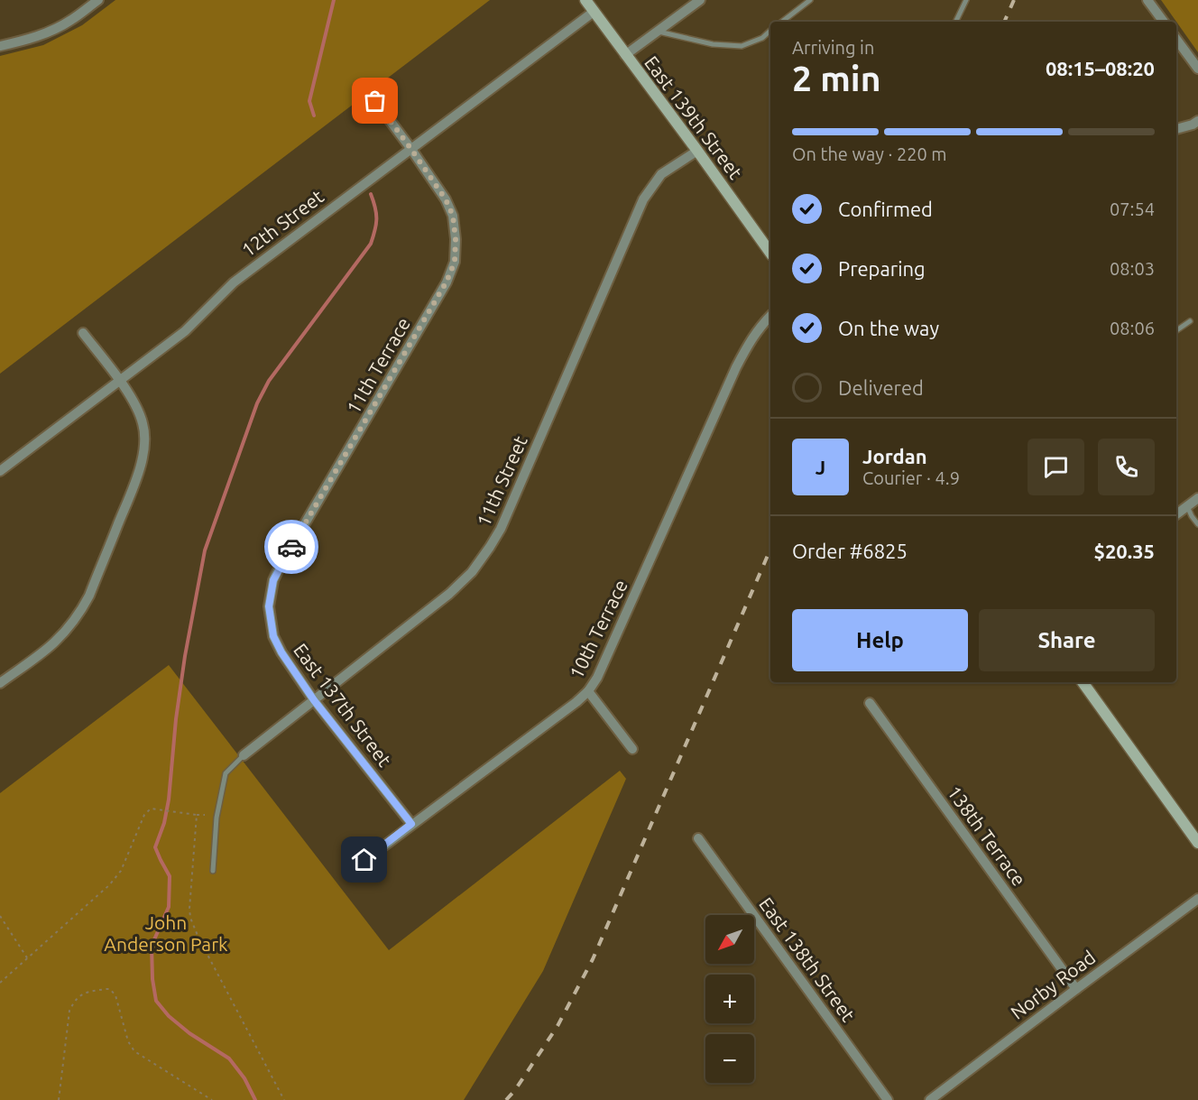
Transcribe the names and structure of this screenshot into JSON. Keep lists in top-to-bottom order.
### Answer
{
  "streets": {
    "street": [
      "East 139th Street",
      "12th Street",
      "11th Terrace",
      "11th Street",
      "10th Terrace",
      "East 137th Street",
      "138th Terrace",
      "East 138th Street",
      "Norby Road"
    ]
  },
  "crossings": [
    ["East 139th Street", "12th Street"],
    ["East 139th Street", "11th Street"],
    ["12th Street", "11th Terrace"],
    ["11th Terrace", "East 137th Street"],
    ["11th Street", "East 137th Street"],
    ["10th Terrace", "East 137th Street"],
    ["138th Terrace", "Norby Road"]
  ],
  "parks": ["John Anderson Park"],
  "north": "bottom left",
  "page": {
    "heading": ["2 min", "Arriving in", "08:15–08:20"],
    "panel": [
      "Jordan",
      "Courier · 4.9",
      "Order #6825",
      "$20.35"
    ],
    "bar": "On the way · 220 m",
    "list": [
      ["Confirmed", "07:54"],
      ["Preparing", "08:03"],
      ["On the way", "08:06"],
      "Delivered"
    ],
    "round": "J",
    "buttons": ["Help", "Share"],
    "map_buttons": ["+", "−"]
  }
}
